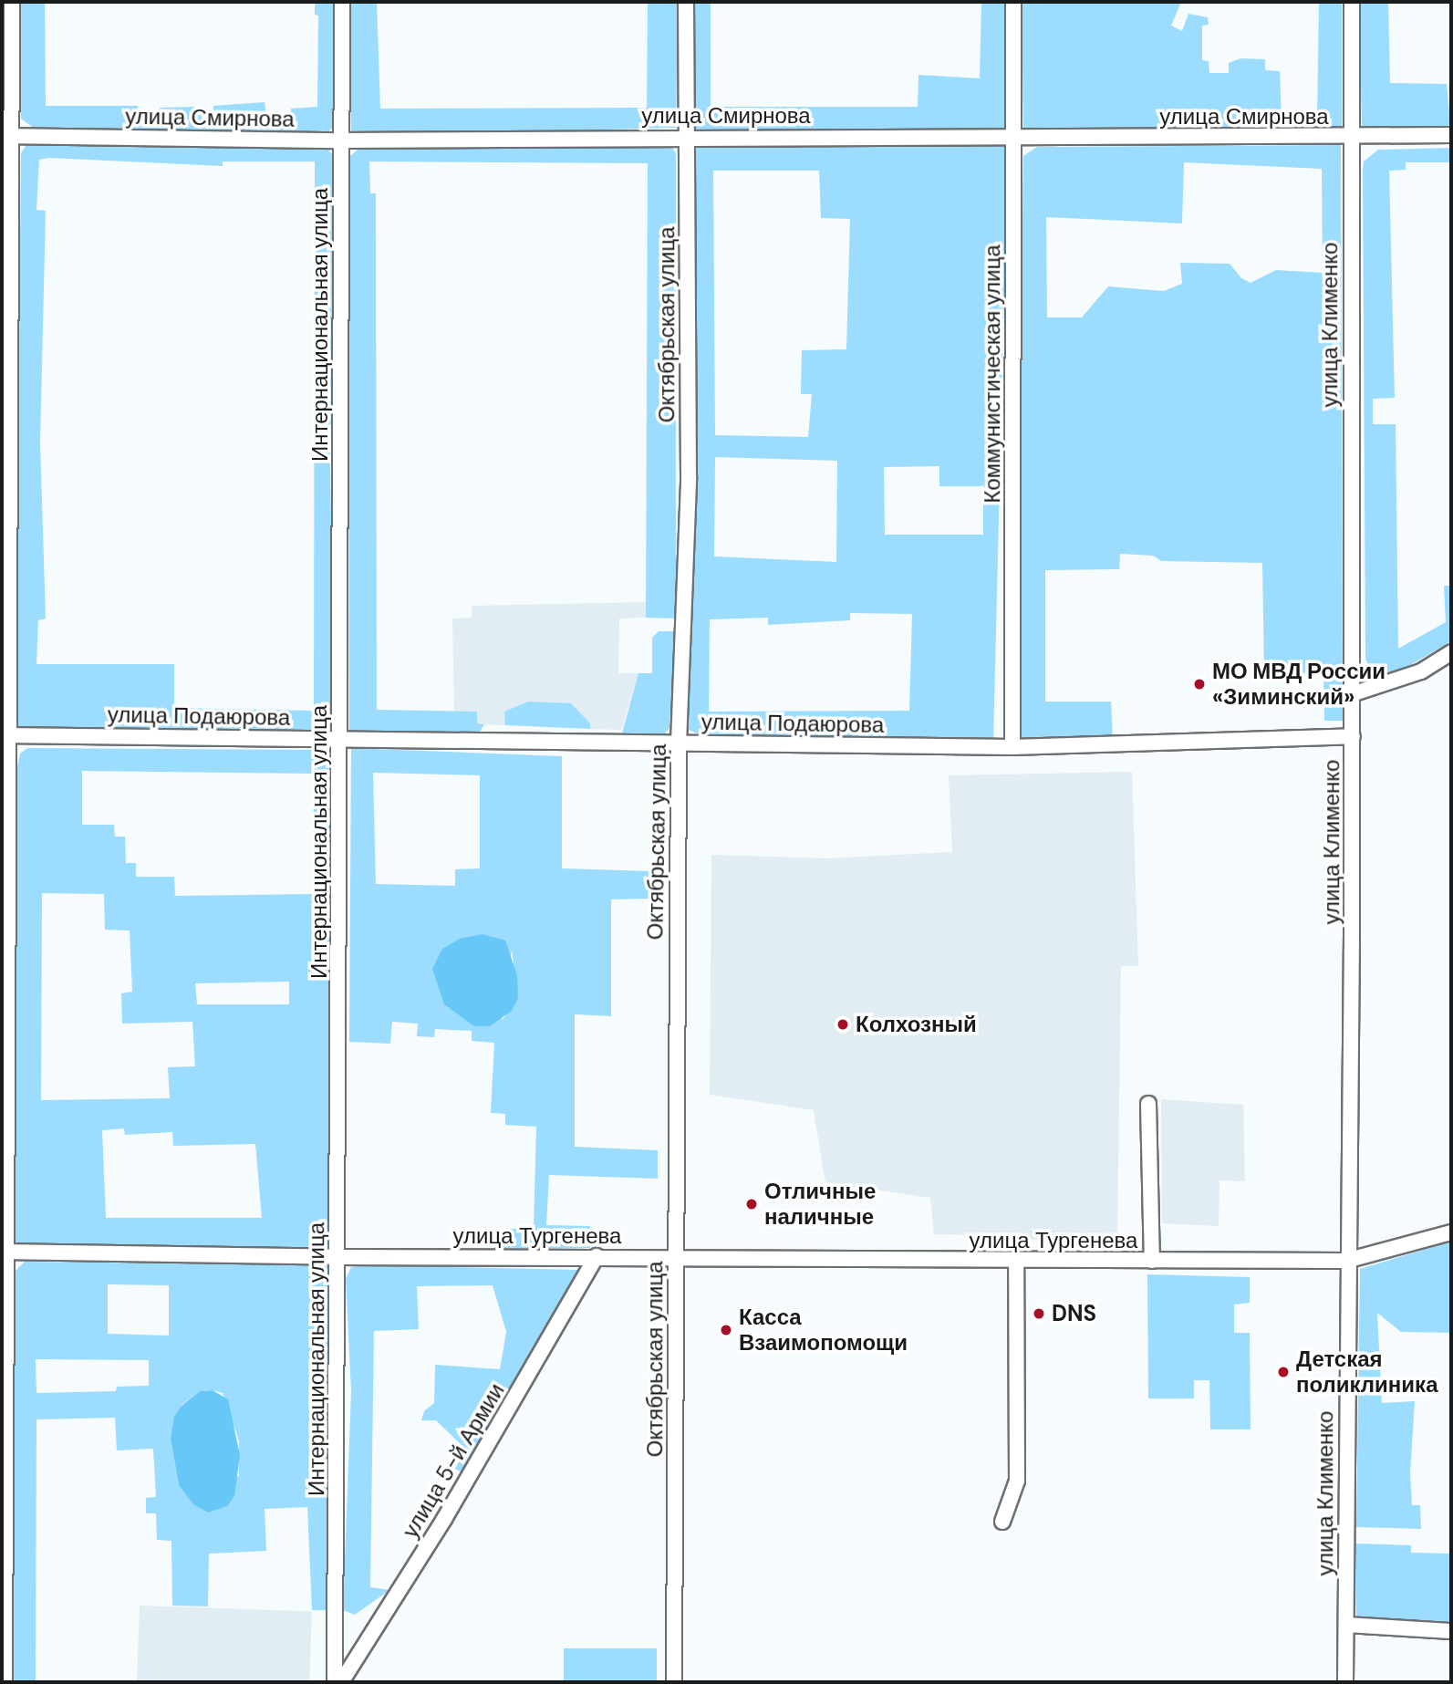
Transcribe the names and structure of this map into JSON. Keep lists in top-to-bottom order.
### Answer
{
  "streets": {
    "street": [
      "улица Смирнова",
      "Интернациональная улица",
      "Октябрьская улица",
      "улица Клименко",
      "Коммунистическая улица",
      "улица Подаюрова",
      "улица Тургенева",
      "улица 5-й Армии"
    ]
  },
  "crossings": [
    ["улица Смирнова", "Интернациональная улица"],
    ["улица Смирнова", "Октябрьская улица"],
    ["улица Смирнова", "улица Клименко"],
    ["улица Смирнова", "Коммунистическая улица"],
    ["Интернациональная улица", "улица Подаюрова"],
    ["Интернациональная улица", "улица Тургенева"],
    ["Октябрьская улица", "улица Подаюрова"],
    ["Октябрьская улица", "улица Тургенева"],
    ["улица Клименко", "улица Подаюрова"],
    ["улица Клименко", "улица Тургенева"],
    ["Коммунистическая улица", "улица Подаюрова"],
    ["улица Тургенева", "улица 5-й Армии"]
  ],
  "places": [
    "МО МВД России «Зиминский»",
    "Колхозный",
    "Отличные наличные",
    "DNS",
    "Касса Взаимопомощи",
    "Детская поликлиника"
  ]
}
